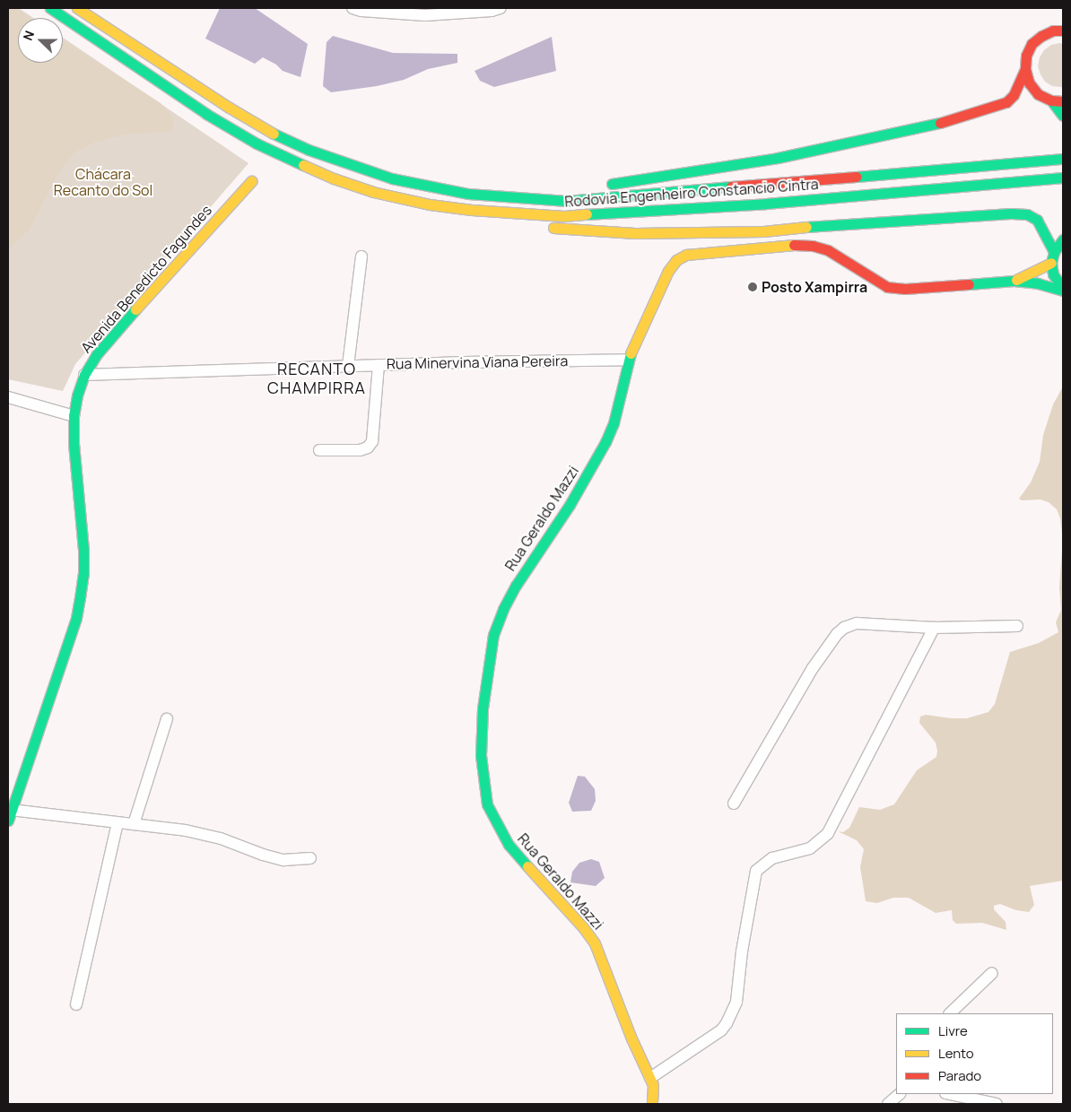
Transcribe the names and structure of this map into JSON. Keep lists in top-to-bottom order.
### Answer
{
  "streets": {
    "main road": ["Rodovia Engenheiro Constancio Cintra", "Avenida Benedicto Fagundes", "Rua Geraldo Mazzi"],
    "street": ["Rua Minervina Viana Pereira"]
  },
  "crossings": [
    ["Avenida Benedicto Fagundes", "Rua Minervina Viana Pereira"],
    ["Rua Minervina Viana Pereira", "Rua Geraldo Mazzi"]
  ],
  "districts": ["RECANTO CHAMPIRRA"],
  "parks": ["Chácara Recanto do Sol"],
  "places": ["Posto Xampirra"],
  "legend": ["Livre", "Lento", "Parado"],
  "north": "left"
}
